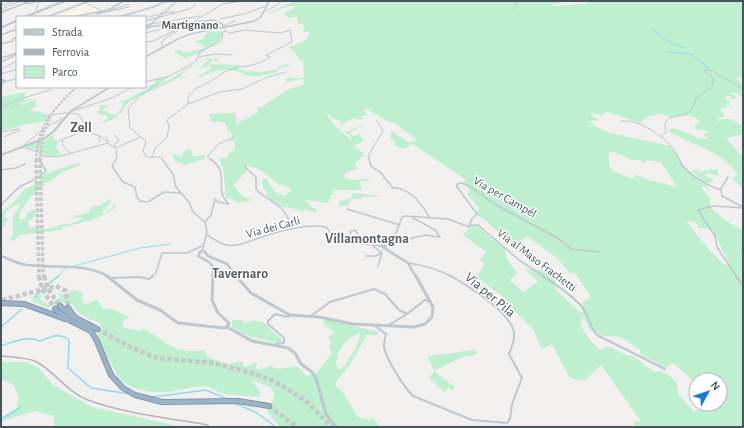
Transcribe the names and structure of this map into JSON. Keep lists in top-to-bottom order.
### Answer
{
  "streets": {
    "street": [
      "Via per Campél",
      "Via dei Carli",
      "Via al Maso Frachetti",
      "Via per Pila"
    ]
  },
  "crossings": [
    ["Via per Campél", "Via al Maso Frachetti"]
  ],
  "districts": [
    "Martignano",
    "Zell",
    "Villamontagna",
    "Tavernaro"
  ],
  "legend": ["Strada", "Ferrovia", "Parco"],
  "north": "top right"
}
